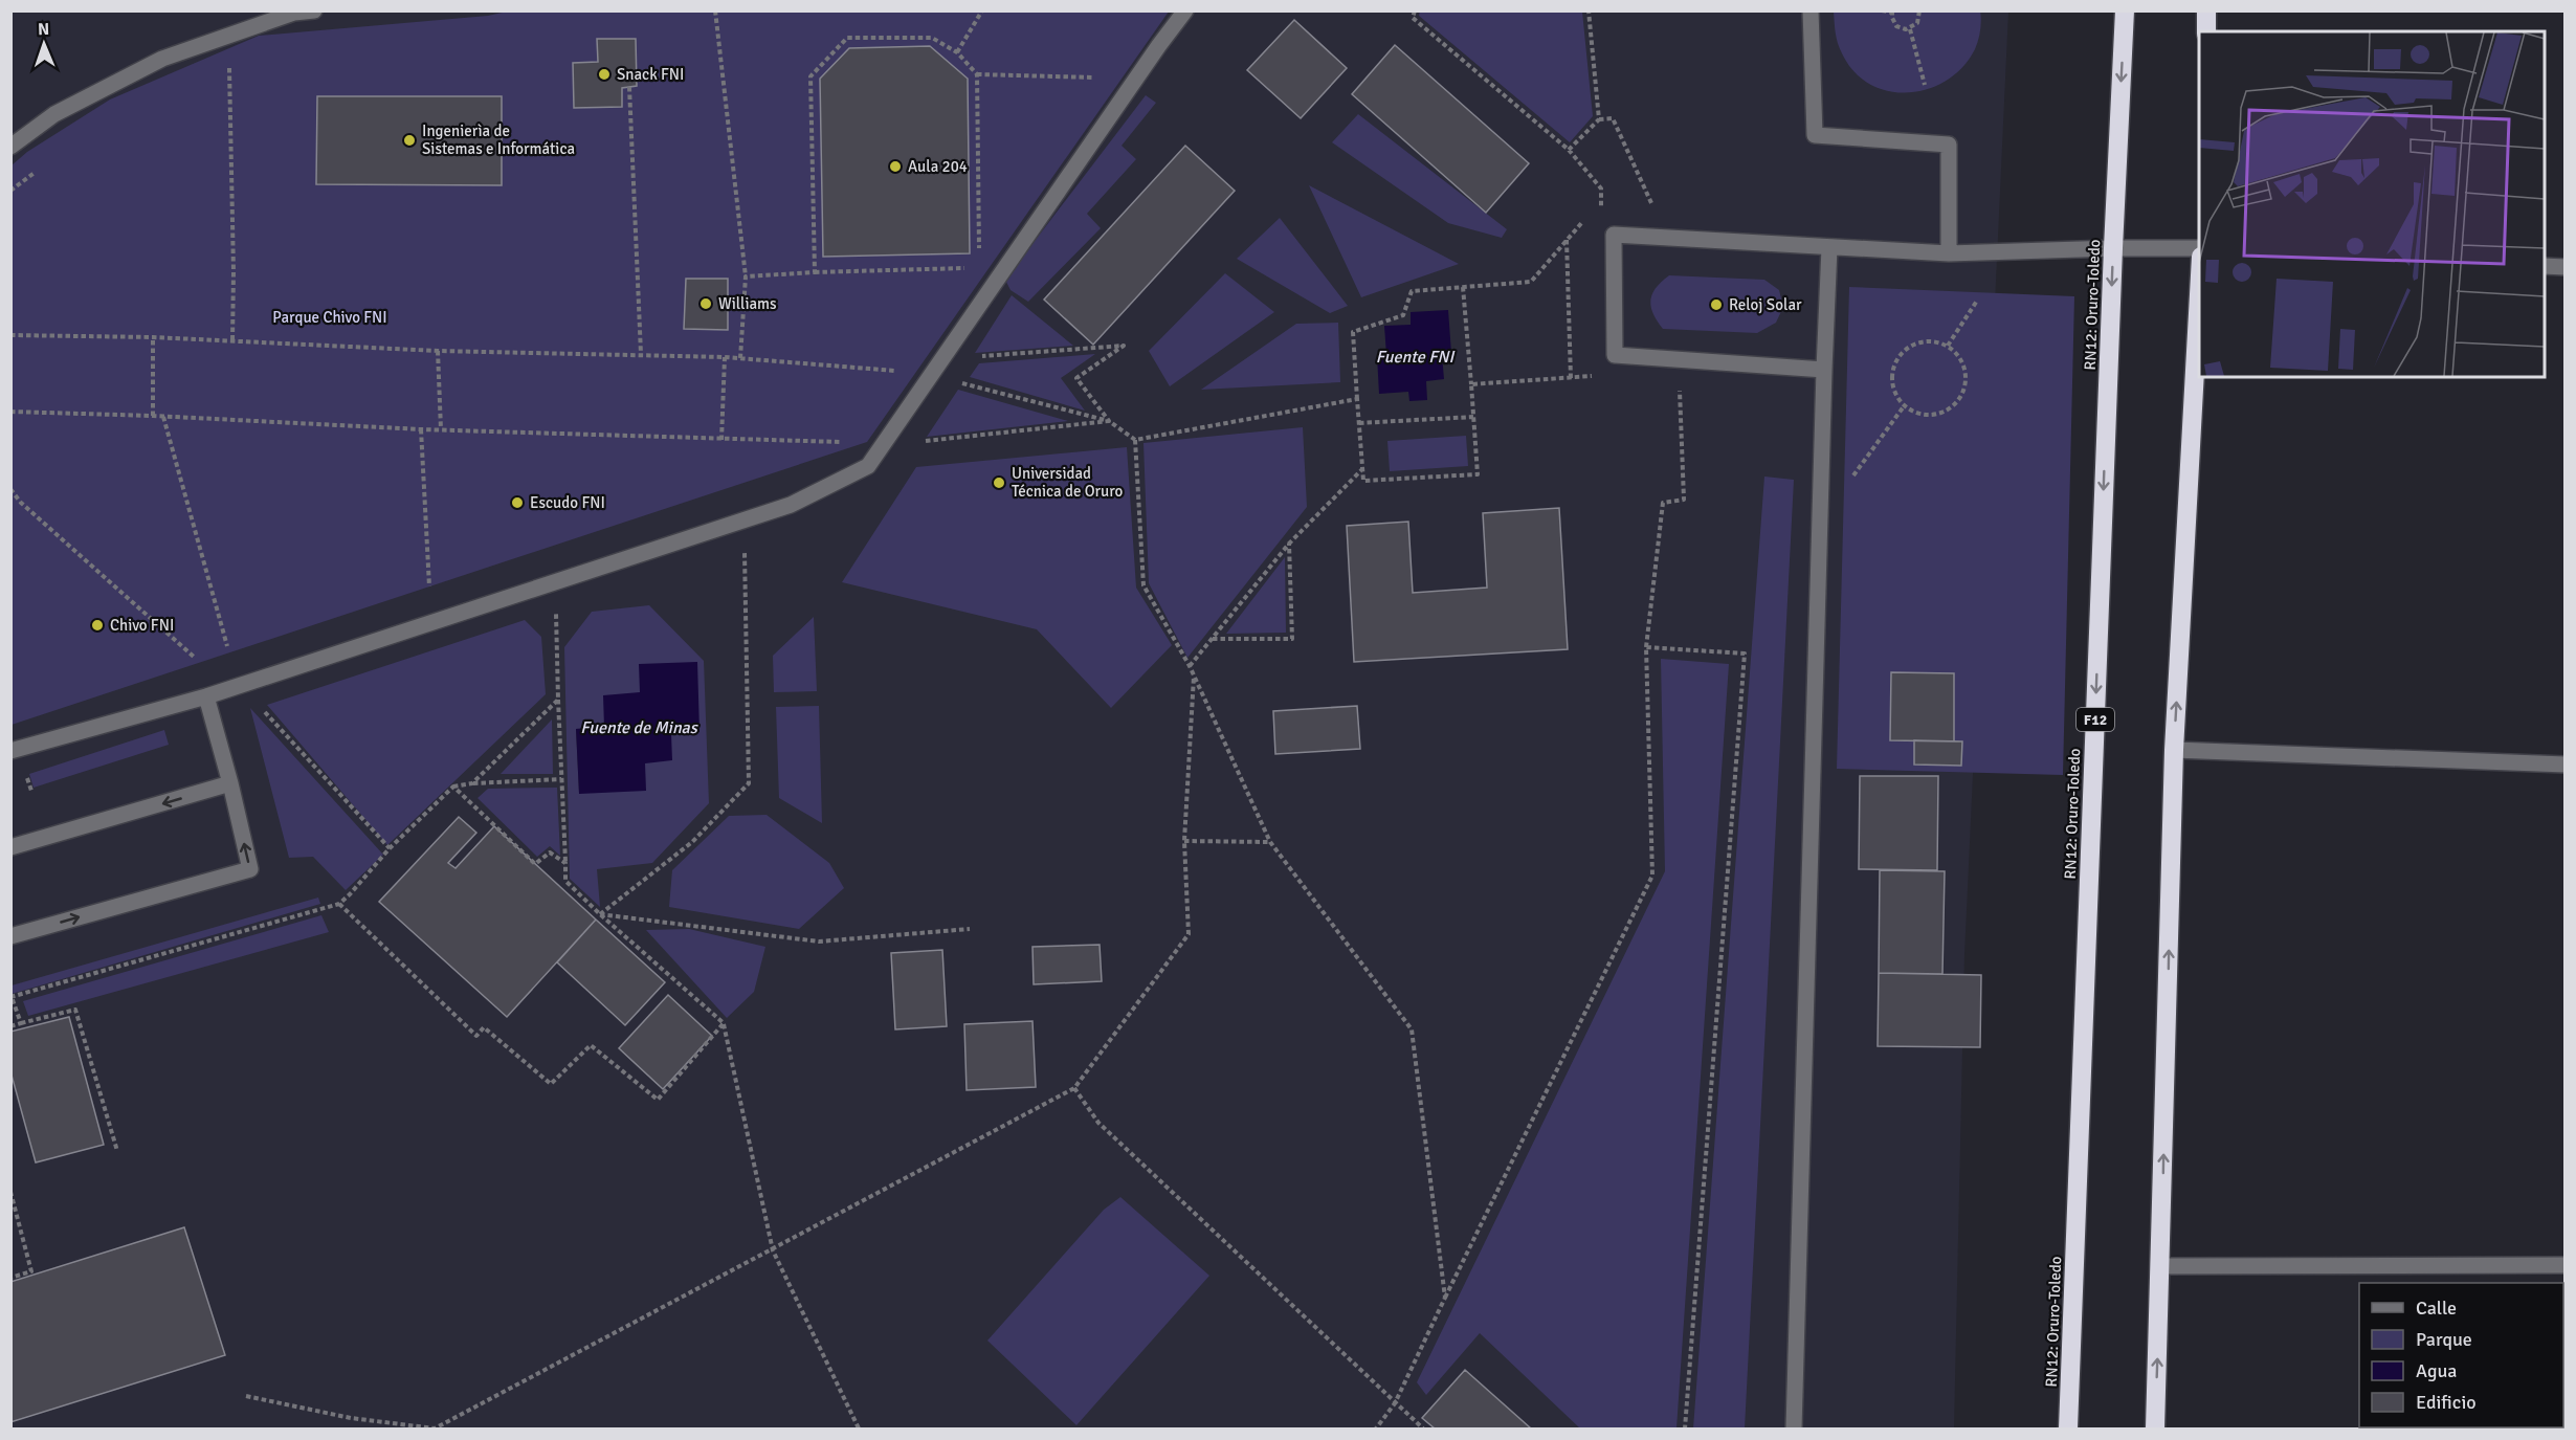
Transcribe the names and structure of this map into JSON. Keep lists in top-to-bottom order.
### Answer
{
  "streets": {
    "highway": ["RN12: Oruro-Toledo", "F12"]
  },
  "water": ["Fuente FNI", "Fuente de Minas"],
  "parks": ["Parque Chivo FNI"],
  "places": [
    "Snack FNI",
    "Ingenierìa de Sistemas e Informática",
    "Aula 204",
    "Williams",
    "Reloj Solar",
    "Universidad Técnica de Oruro",
    "Escudo FNI",
    "Chivo FNI"
  ],
  "legend": [
    "Calle",
    "Parque",
    "Agua",
    "Edificio"
  ],
  "north": "top"
}
